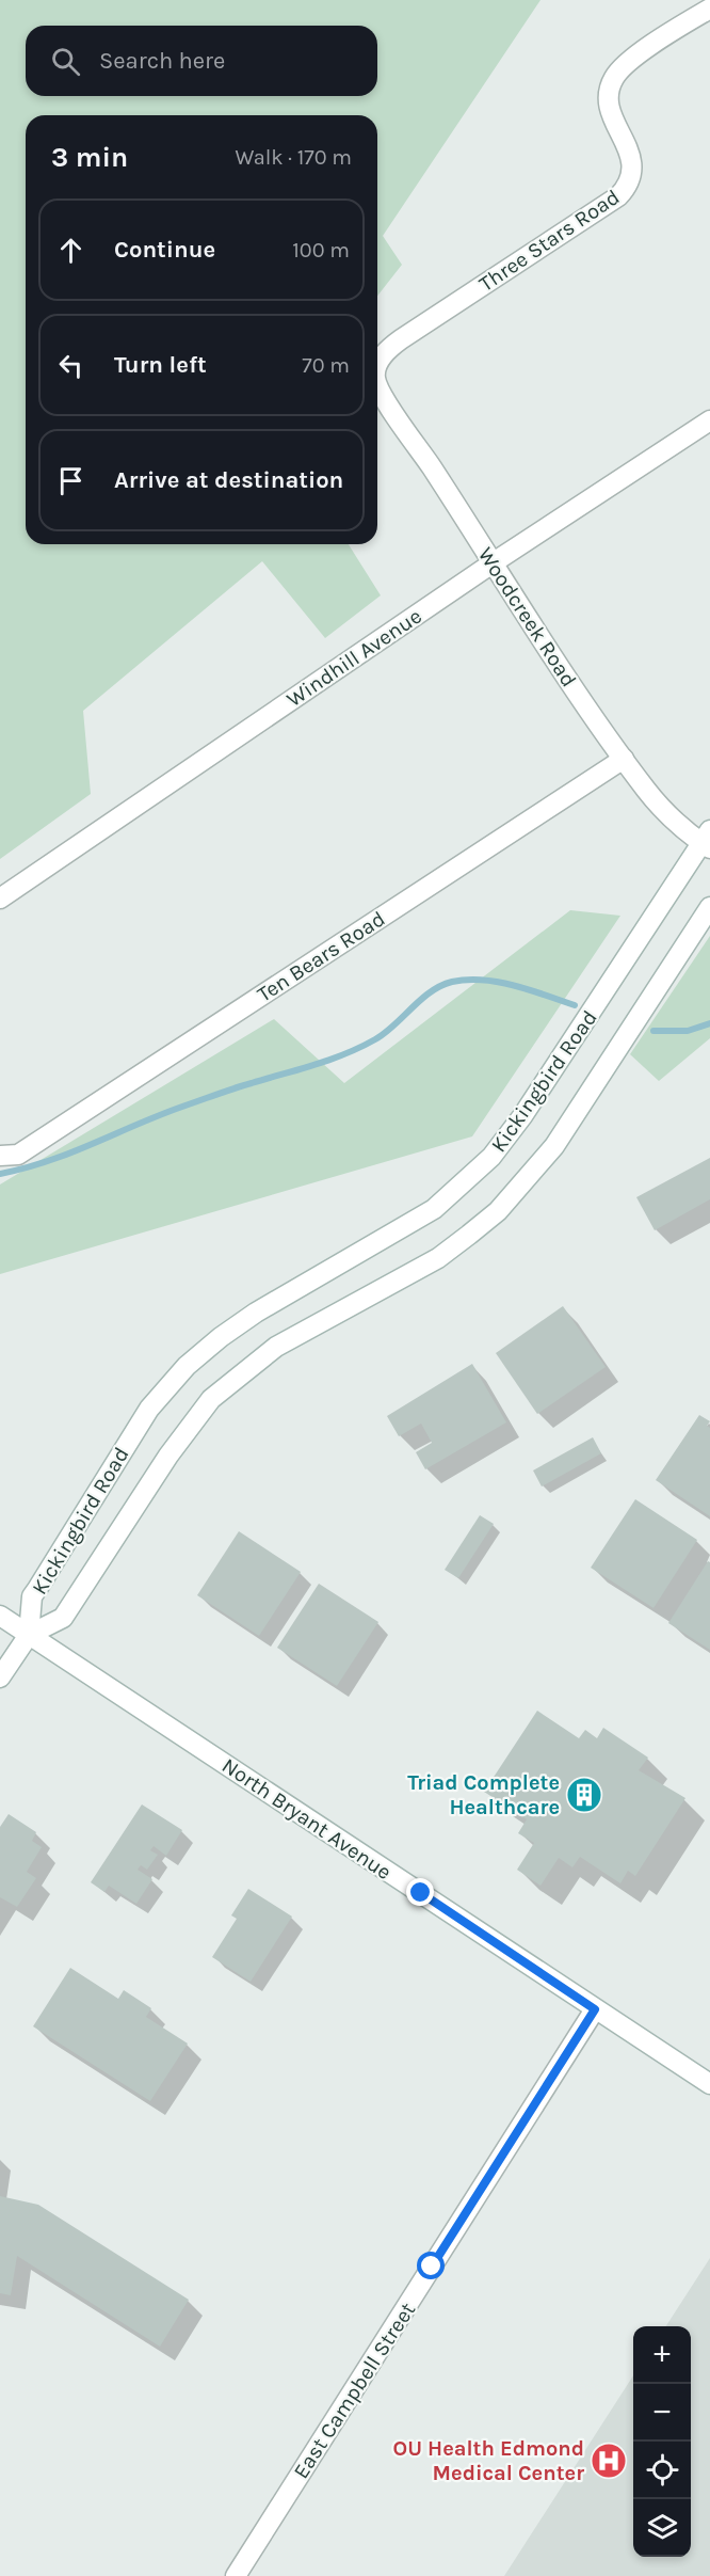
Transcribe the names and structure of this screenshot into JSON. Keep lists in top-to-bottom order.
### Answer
{
  "streets": {
    "street": [
      "Three Stars Road",
      "Woodcreek Road",
      "Windhill Avenue",
      "Ten Bears Road",
      "Kickingbird Road",
      "North Bryant Avenue",
      "East Campbell Street"
    ]
  },
  "crossings": [
    ["Woodcreek Road", "Windhill Avenue"],
    ["Woodcreek Road", "Ten Bears Road"],
    ["Woodcreek Road", "Kickingbird Road"],
    ["Kickingbird Road", "North Bryant Avenue"],
    ["North Bryant Avenue", "East Campbell Street"]
  ],
  "places": {
    "building": ["Triad Complete Healthcare"],
    "hospital": ["OU Health Edmond Medical Center"]
  },
  "page": {
    "search": "Search here",
    "heading": ["3 min", "Walk · 170 m"],
    "list": [
      ["Continue", "100 m"],
      ["Turn left", "70 m"],
      "Arrive at destination"
    ],
    "map_buttons": ["+", "−"]
  }
}
